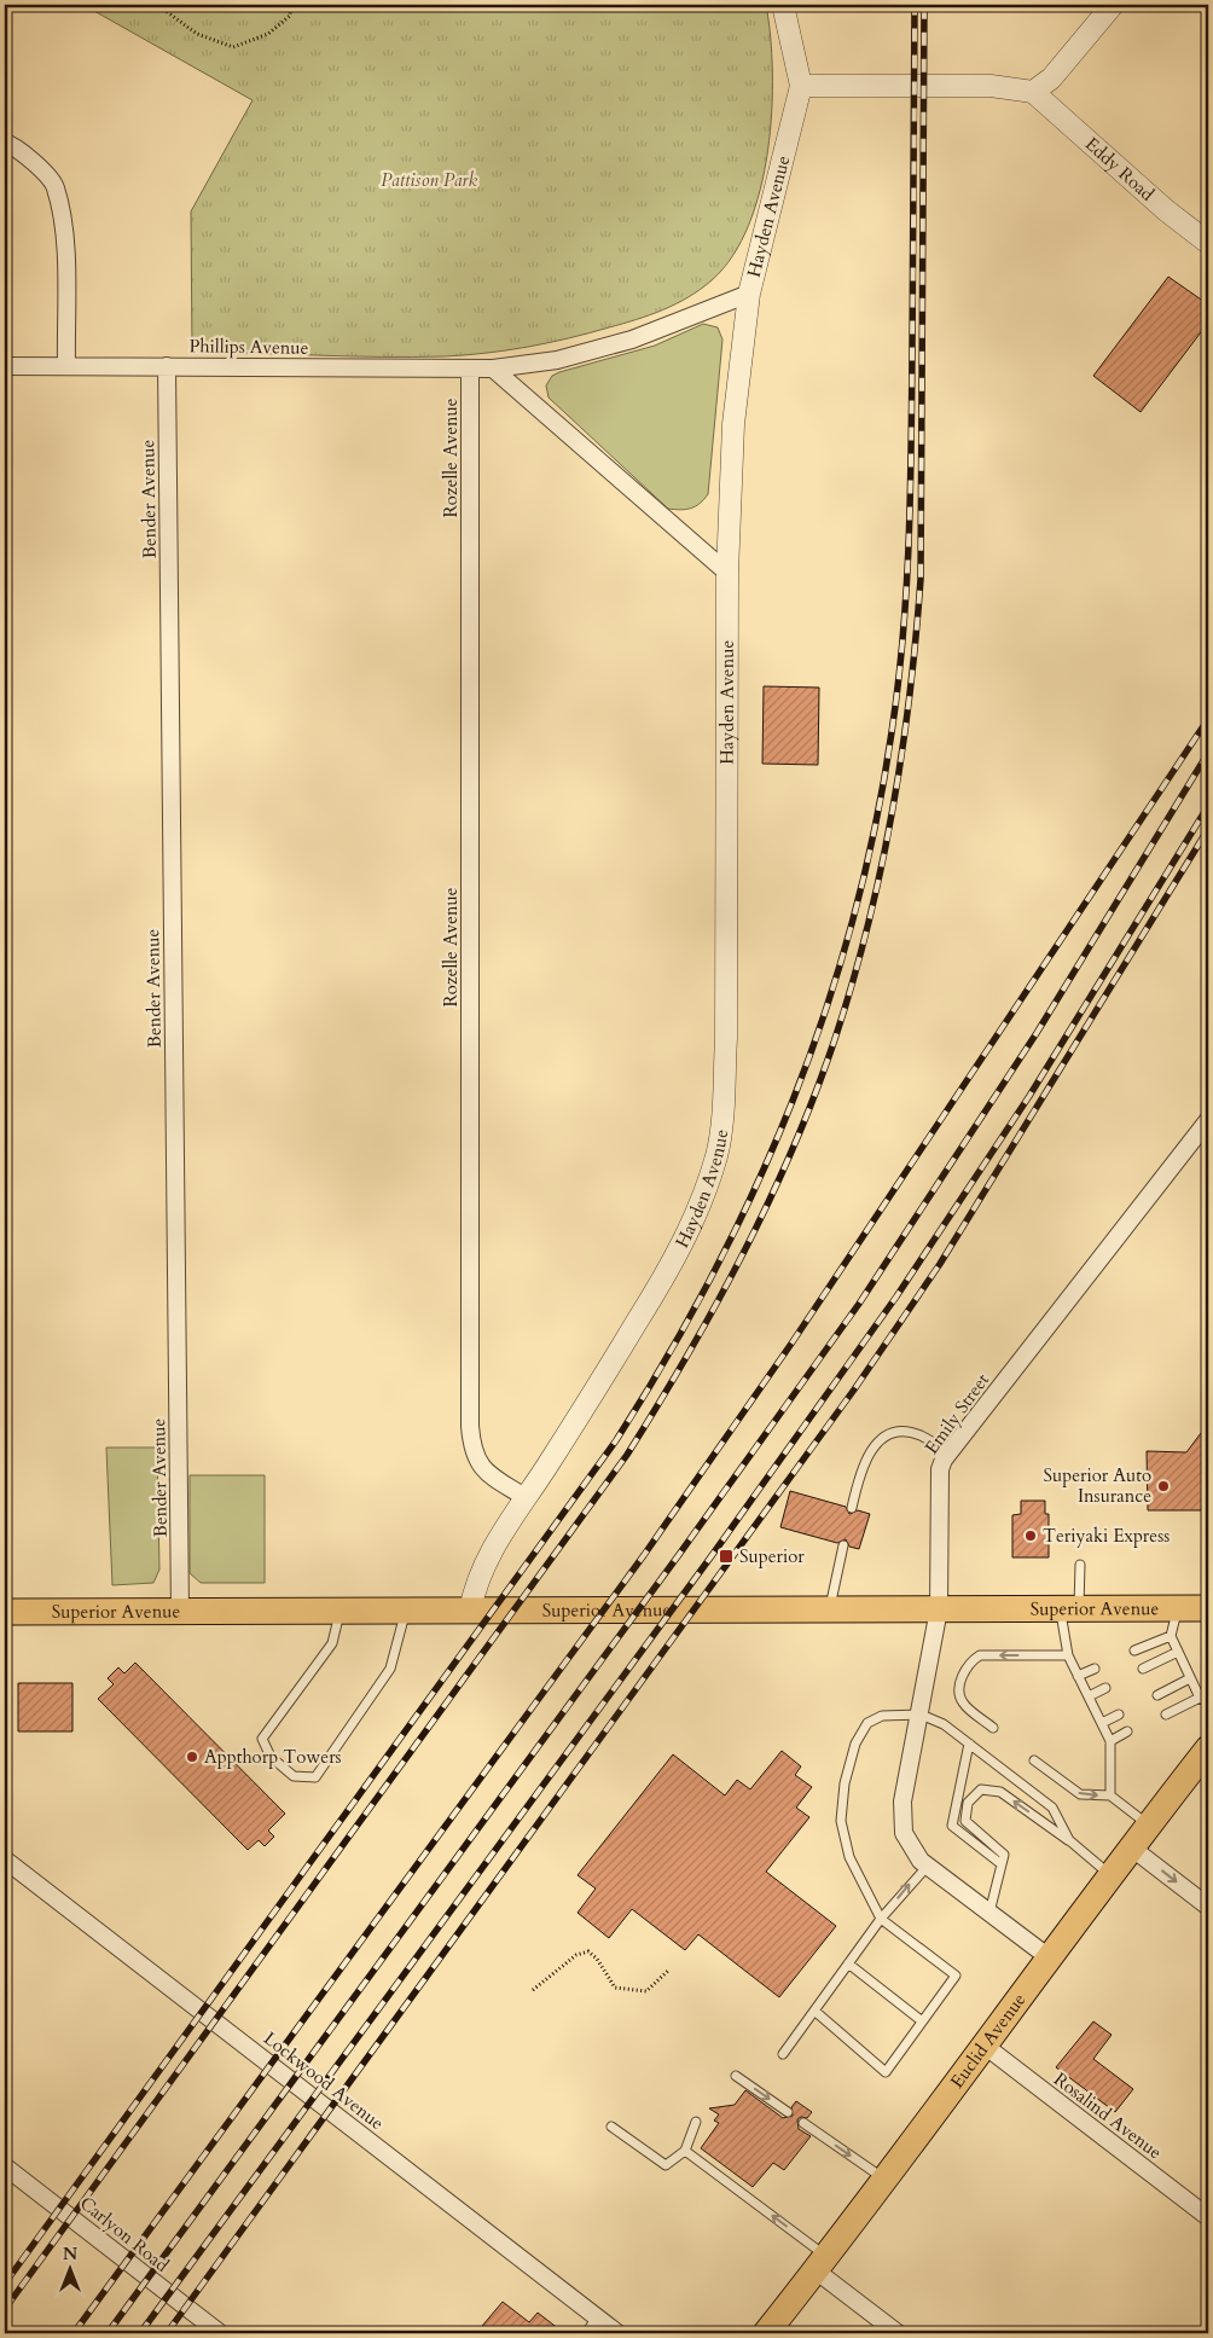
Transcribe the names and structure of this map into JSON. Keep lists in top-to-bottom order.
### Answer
{
  "streets": {
    "main road": ["Superior Avenue", "Euclid Avenue"],
    "street": [
      "Eddy Road",
      "Hayden Avenue",
      "Phillips Avenue",
      "Rozelle Avenue",
      "Bender Avenue",
      "Emily Street",
      "Lockwood Avenue",
      "Rosalind Avenue",
      "Carlyon Road"
    ]
  },
  "crossings": [
    ["Hayden Avenue", "Phillips Avenue"],
    ["Hayden Avenue", "Rozelle Avenue"],
    ["Hayden Avenue", "Superior Avenue"],
    ["Phillips Avenue", "Rozelle Avenue"],
    ["Phillips Avenue", "Bender Avenue"],
    ["Bender Avenue", "Superior Avenue"],
    ["Emily Street", "Superior Avenue"],
    ["Euclid Avenue", "Rosalind Avenue"]
  ],
  "parks": ["Pattison Park"],
  "places": {
    "other": ["Superior Auto Insurance", "Teriyaki Express", "Appthorp Towers"],
    "transit": ["Superior"]
  },
  "north": "top"
}
